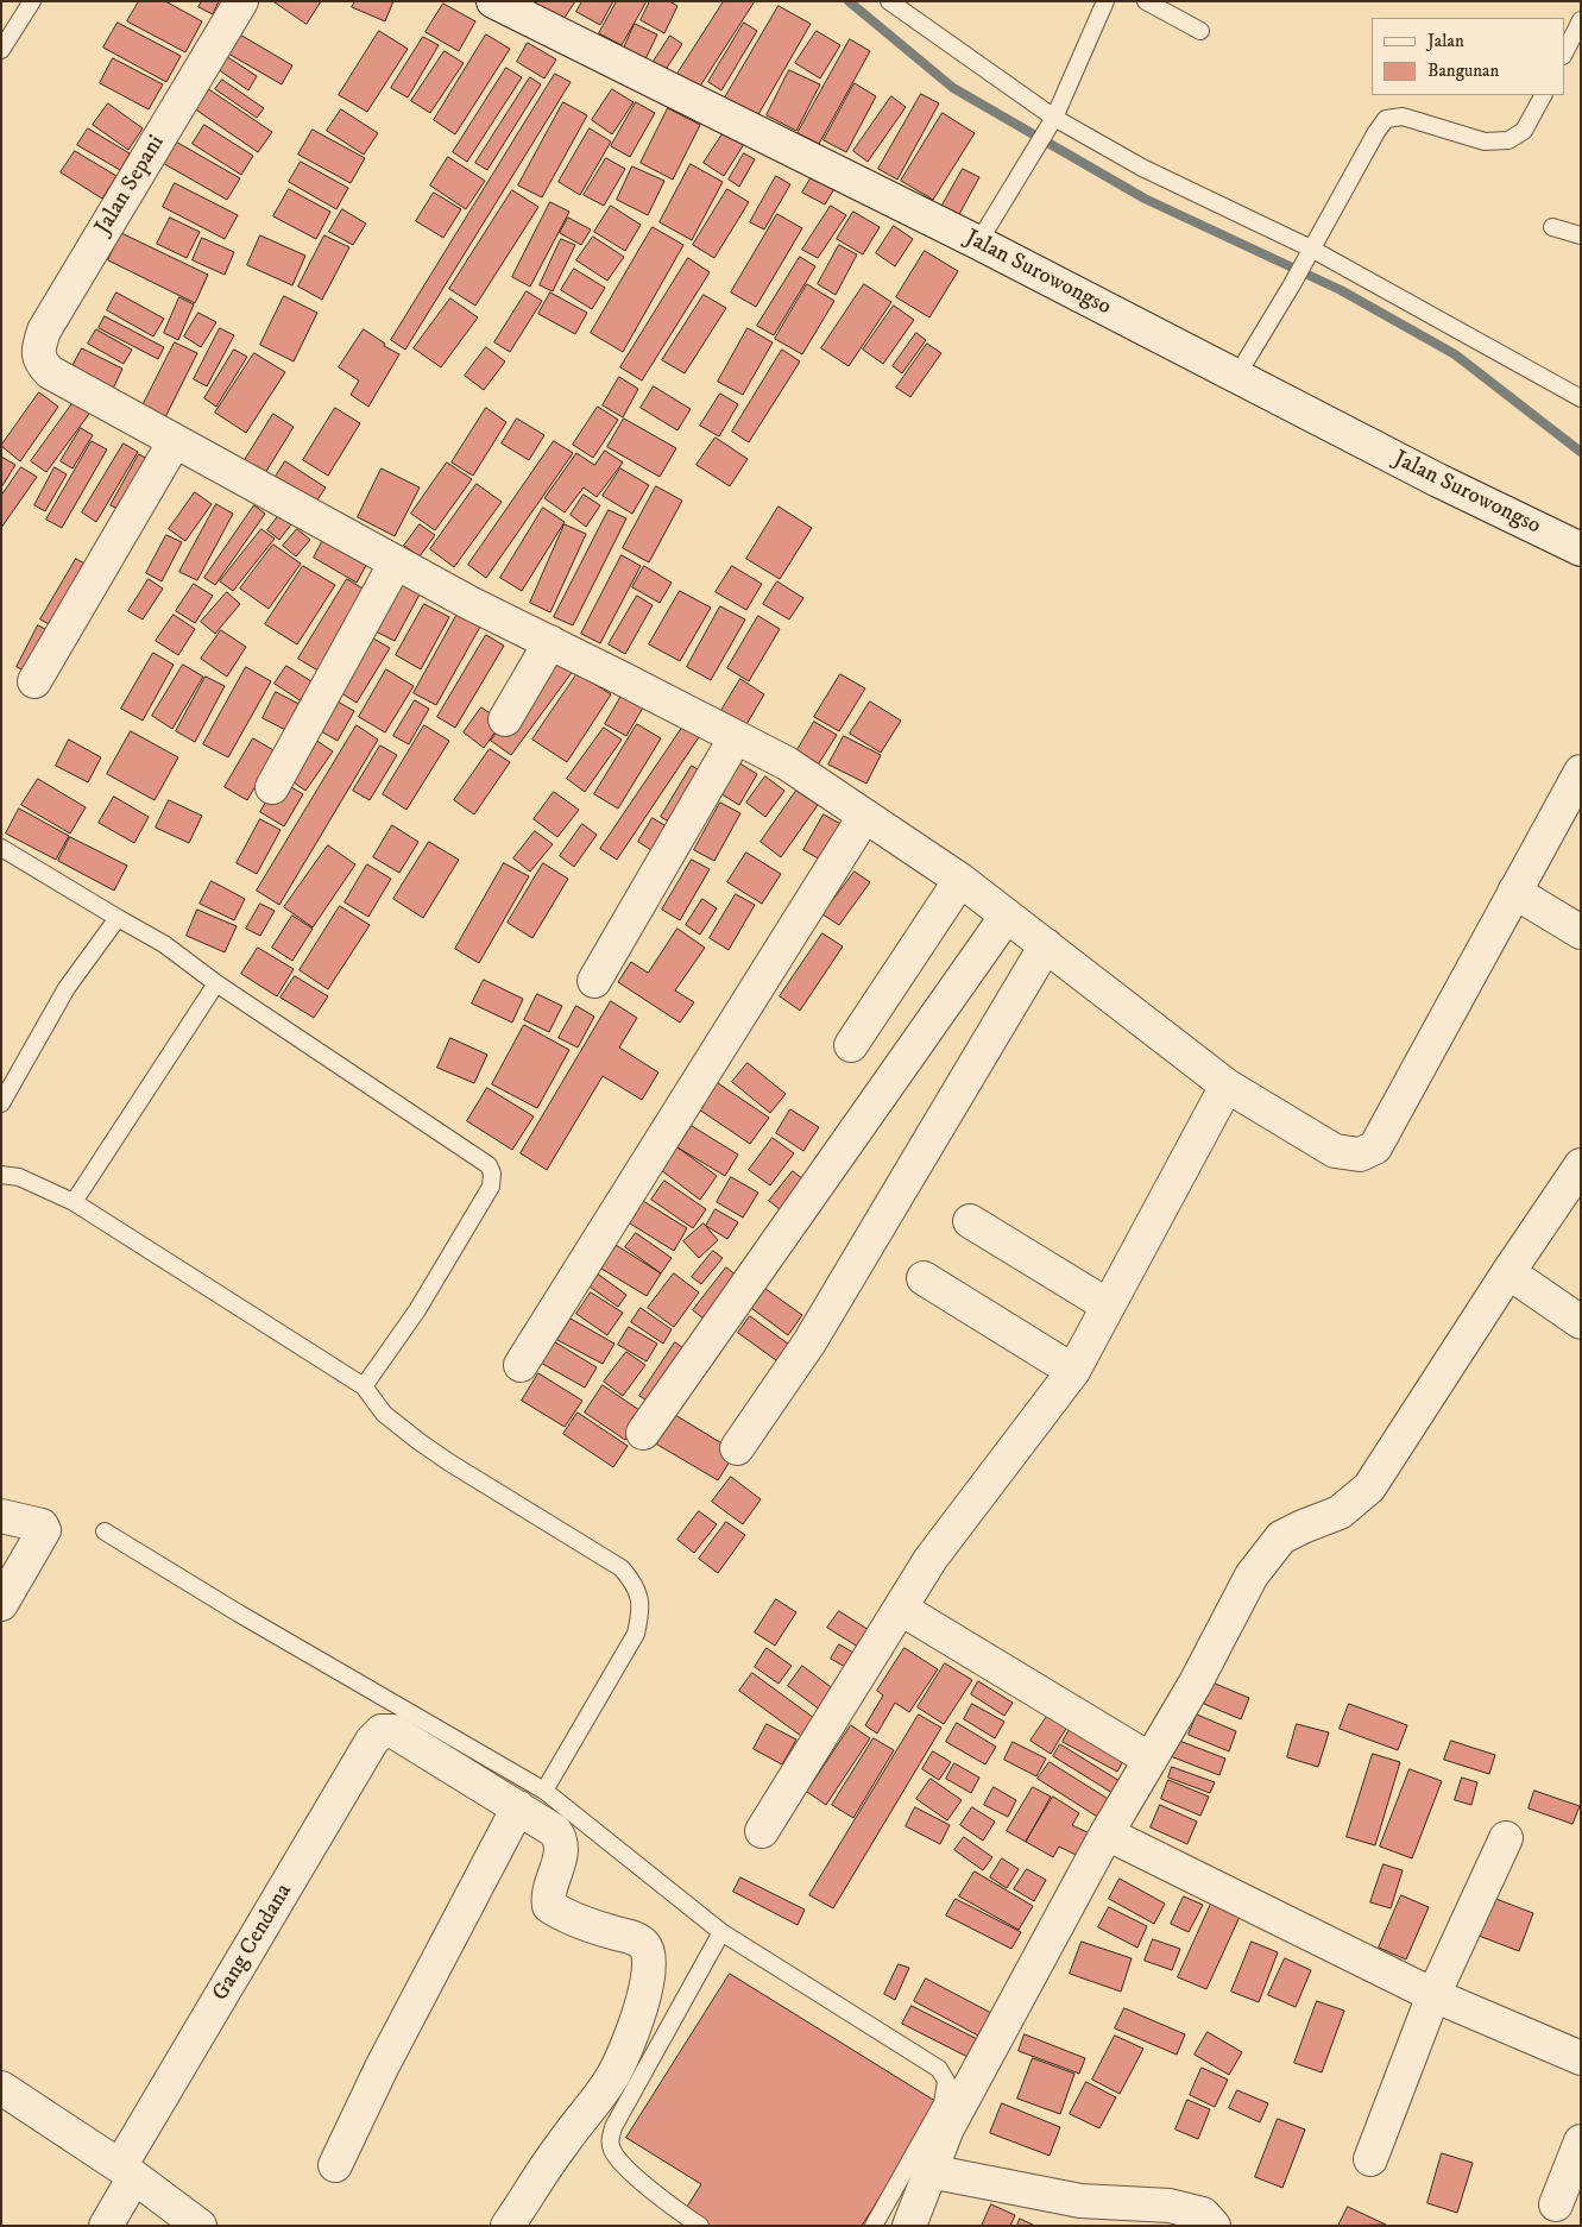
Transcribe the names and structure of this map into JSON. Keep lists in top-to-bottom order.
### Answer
{
  "streets": {
    "street": ["Jalan Sepani", "Jalan Surowongso", "Gang Cendana"]
  },
  "legend": ["Jalan", "Bangunan"]
}
